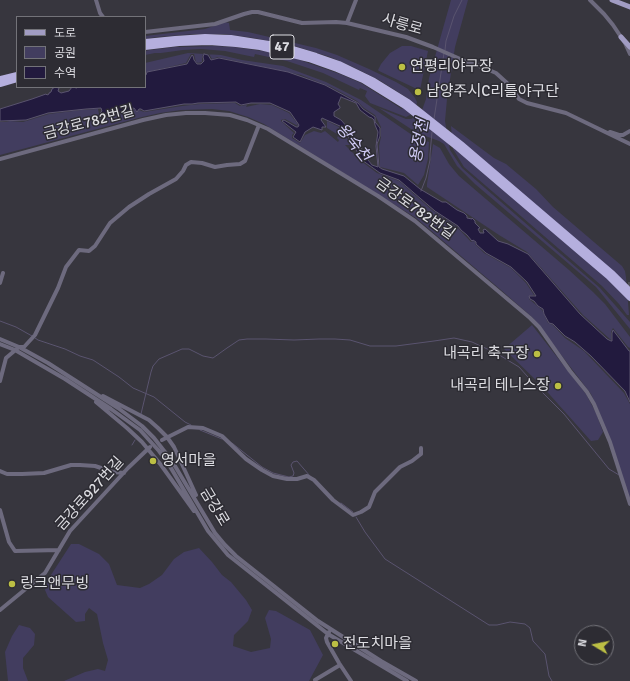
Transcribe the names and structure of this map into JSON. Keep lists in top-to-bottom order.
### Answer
{
  "streets": {
    "highway": ["47"],
    "street": [
      "사릉로",
      "금강로782번길",
      "금강로927번길",
      "금강로"
    ]
  },
  "water": ["용정천", "왕숙천"],
  "places": [
    "연평리야구장",
    "남양주시C리틀야구단",
    "내곡리 축구장",
    "내곡리 테니스장",
    "영서마을",
    "링크앤무빙",
    "전도치마을"
  ],
  "legend": ["도로", "공원", "수역"],
  "north": "left"
}
